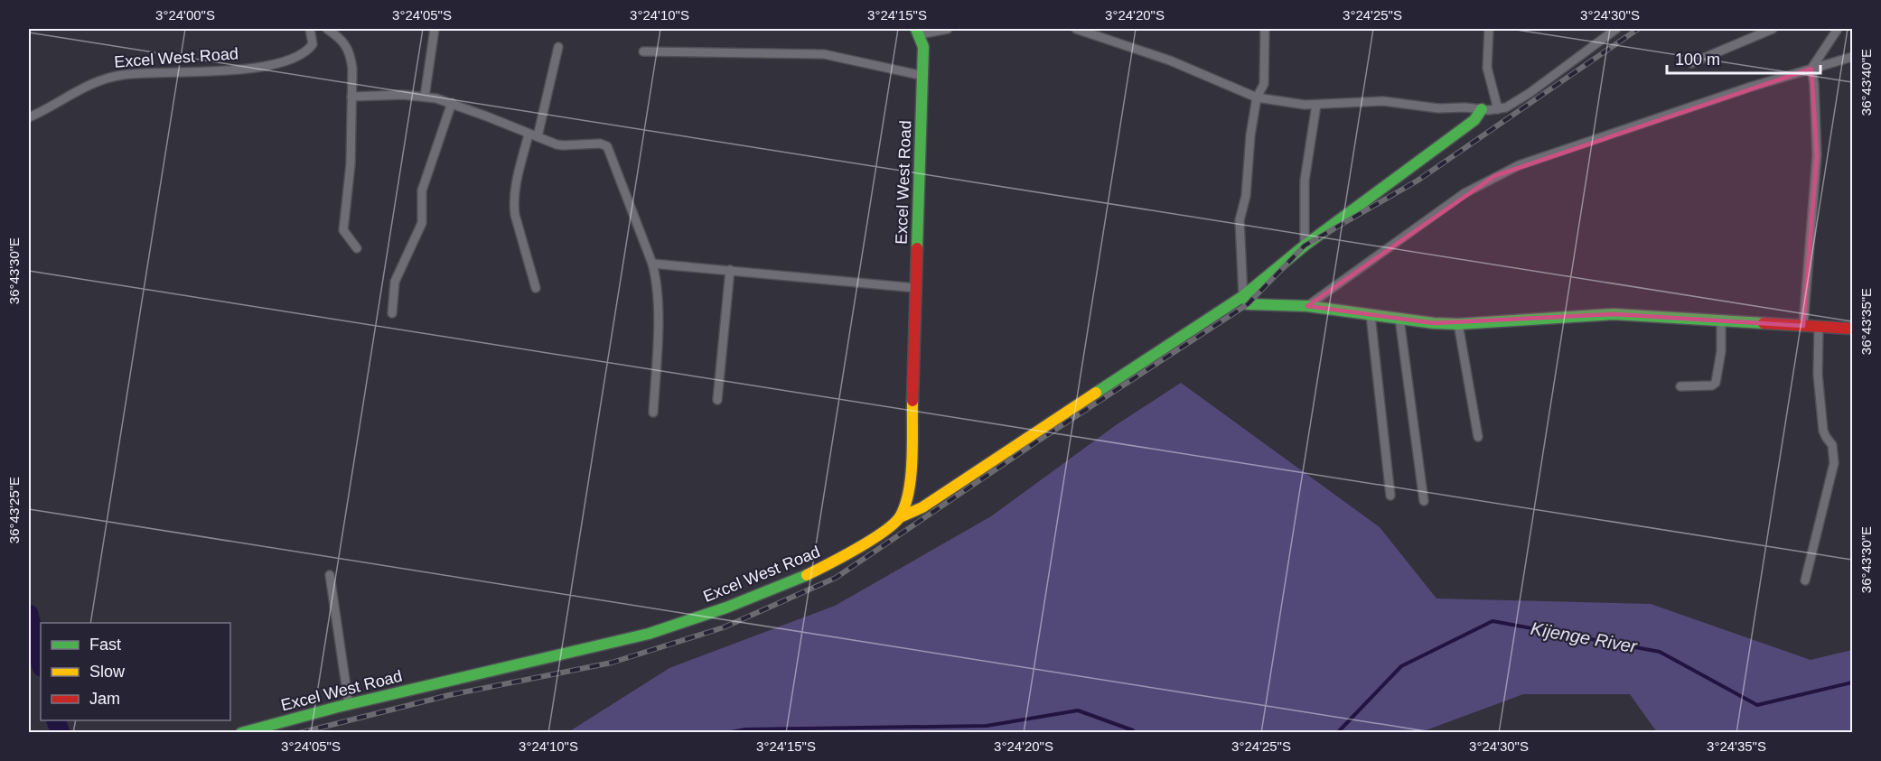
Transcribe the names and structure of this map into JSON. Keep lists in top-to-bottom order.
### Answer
{
  "streets": {
    "street": ["Excel West Road"]
  },
  "water": ["Kijenge River"],
  "legend": ["Fast", "Slow", "Jam"],
  "scale_bar": "100 m",
  "coordinates": [
    "3°24'00\"S",
    "3°24'05\"S",
    "3°24'10\"S",
    "3°24'15\"S",
    "3°24'20\"S",
    "3°24'25\"S",
    "3°24'30\"S",
    "36°43'40\"E",
    "36°43'30\"E",
    "36°43'35\"E",
    "36°43'25\"E",
    "3°24'35\"S"
  ]
}
